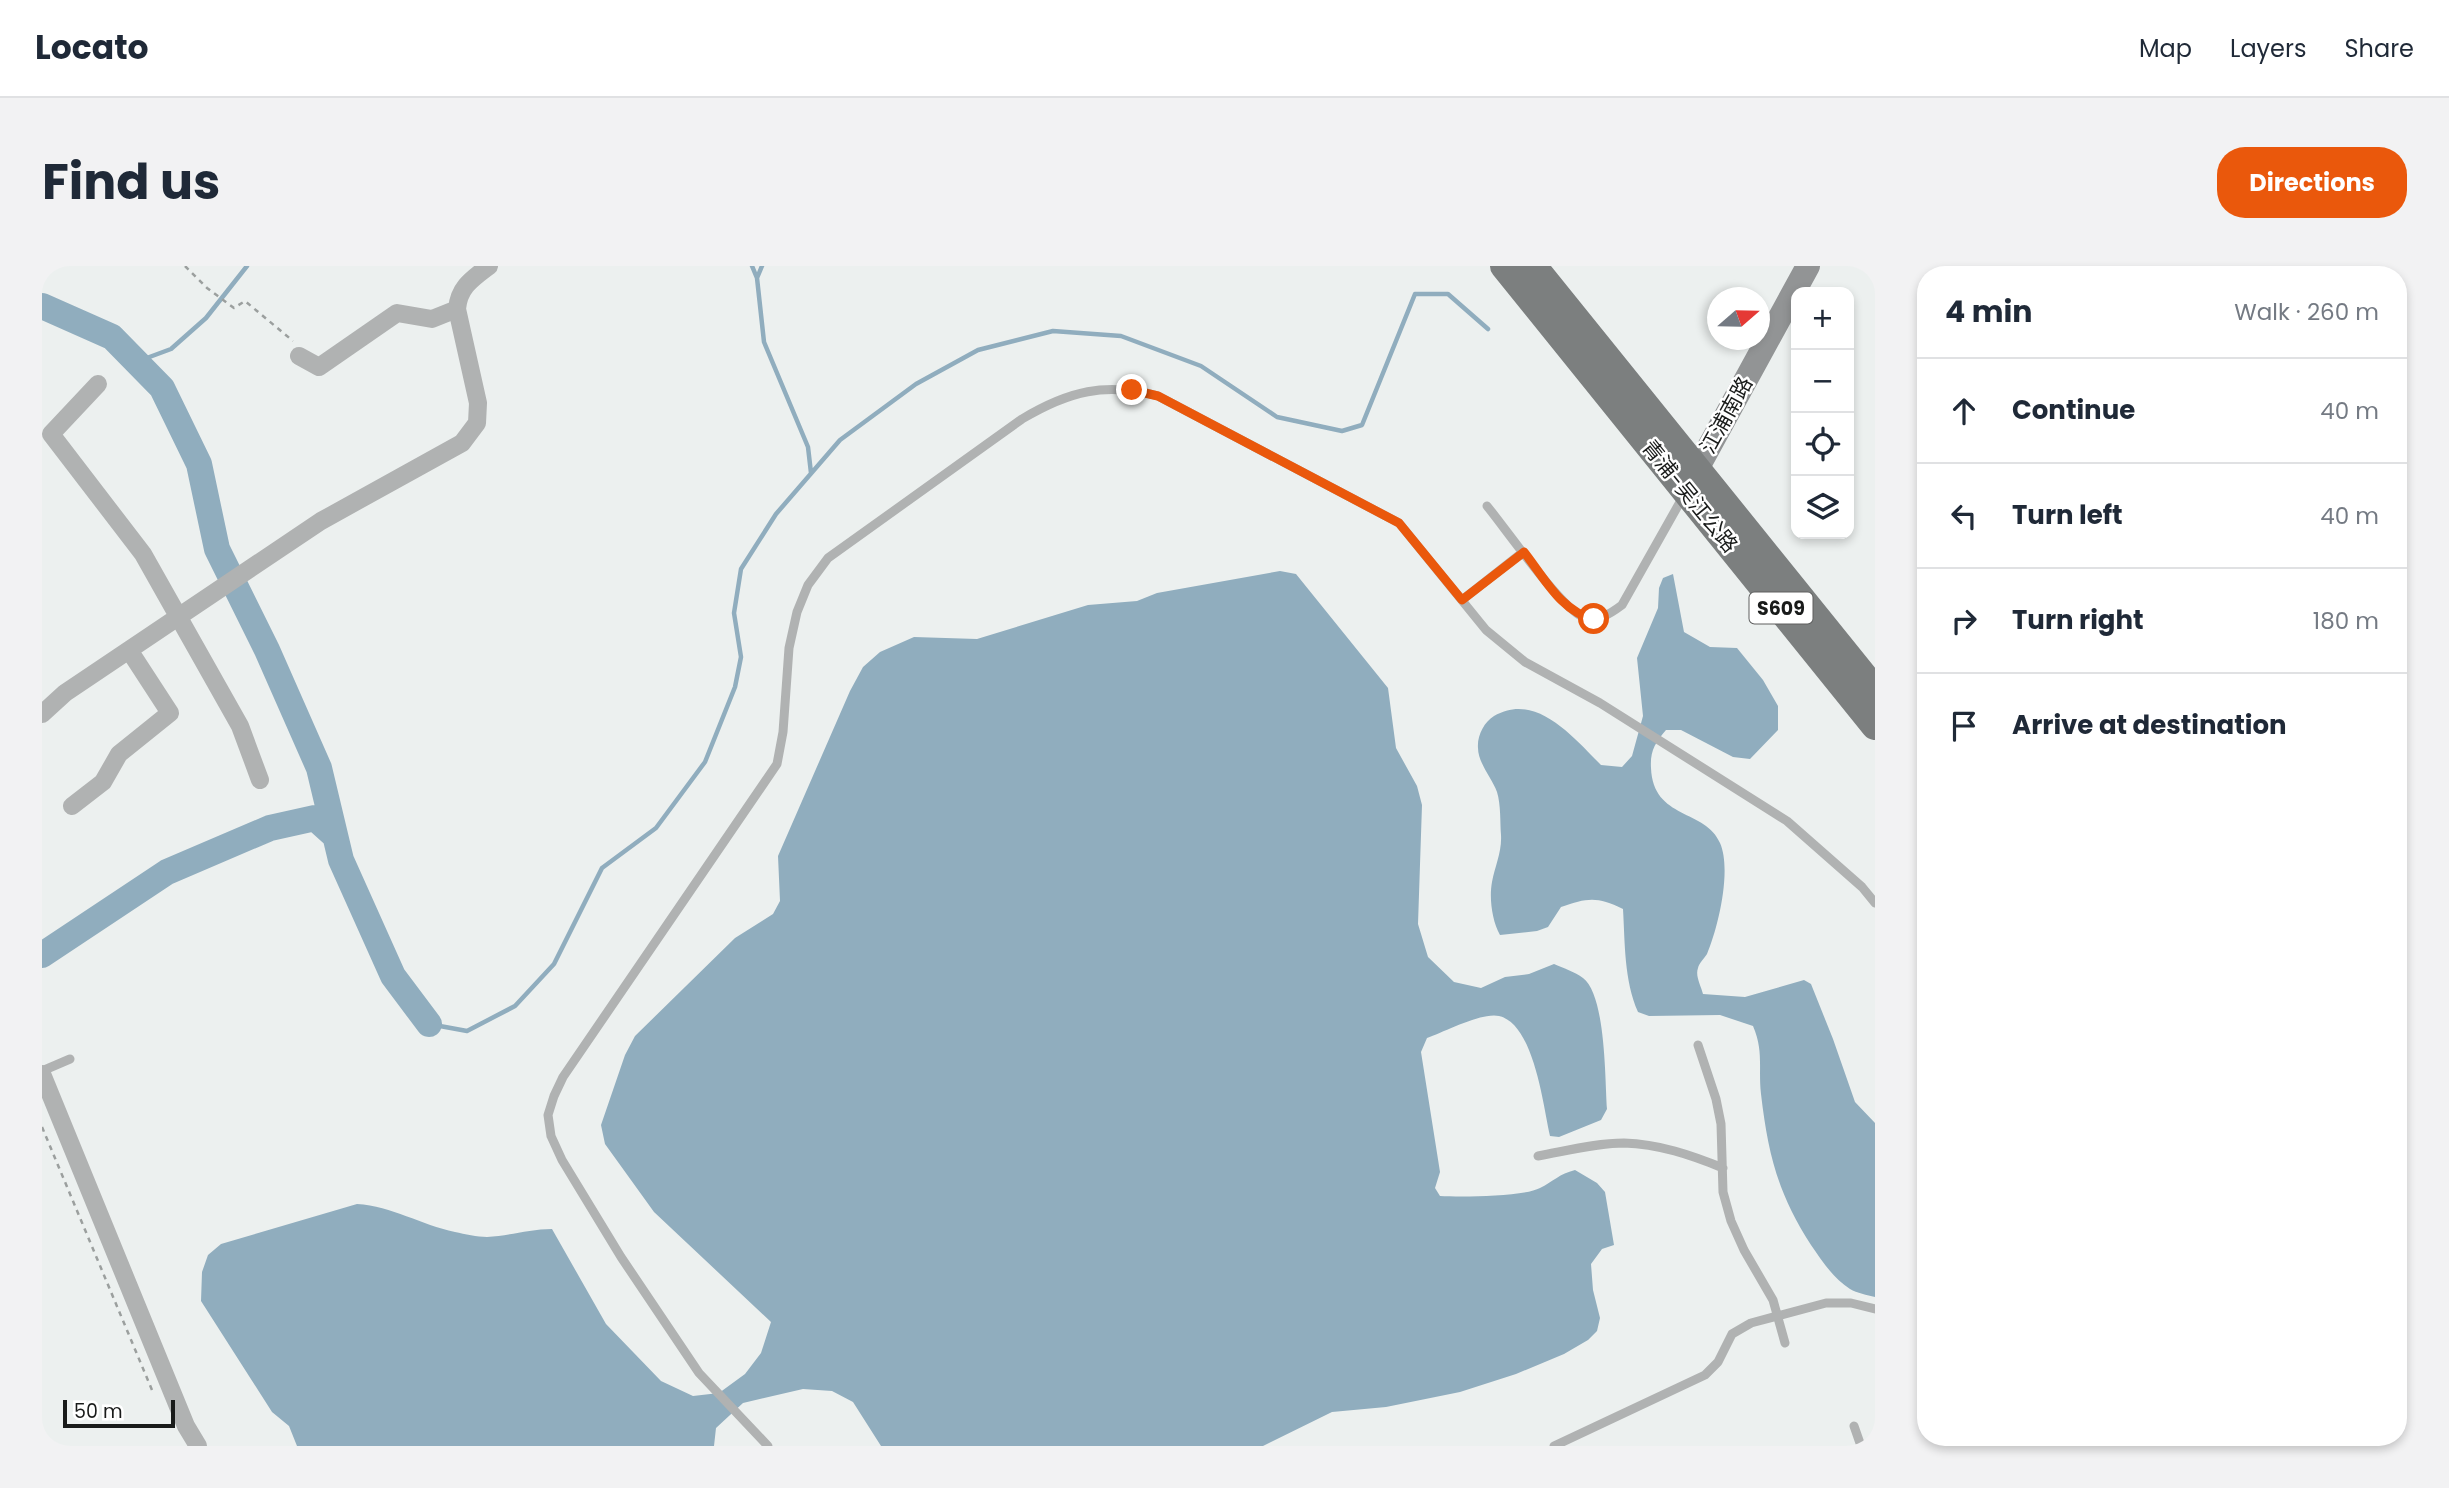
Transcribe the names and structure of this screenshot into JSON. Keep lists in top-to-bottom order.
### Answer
{
  "streets": {
    "main road": ["江浦南路", "青浦-吴江公路", "S609"]
  },
  "crossings": [
    ["江浦南路", "青浦-吴江公路"]
  ],
  "scale_bar": "50 m",
  "north": "right",
  "page": {
    "header": "Locato",
    "nav": ["Map", "Layers", "Share"],
    "title": "Find us",
    "buttons": "Directions",
    "heading": ["4 min", "Walk · 260 m"],
    "map_buttons": ["+", "−"],
    "list": [
      ["Continue", "40 m"],
      ["Turn left", "40 m"],
      ["Turn right", "180 m"],
      "Arrive at destination"
    ],
    "scale": "50 m"
  }
}
